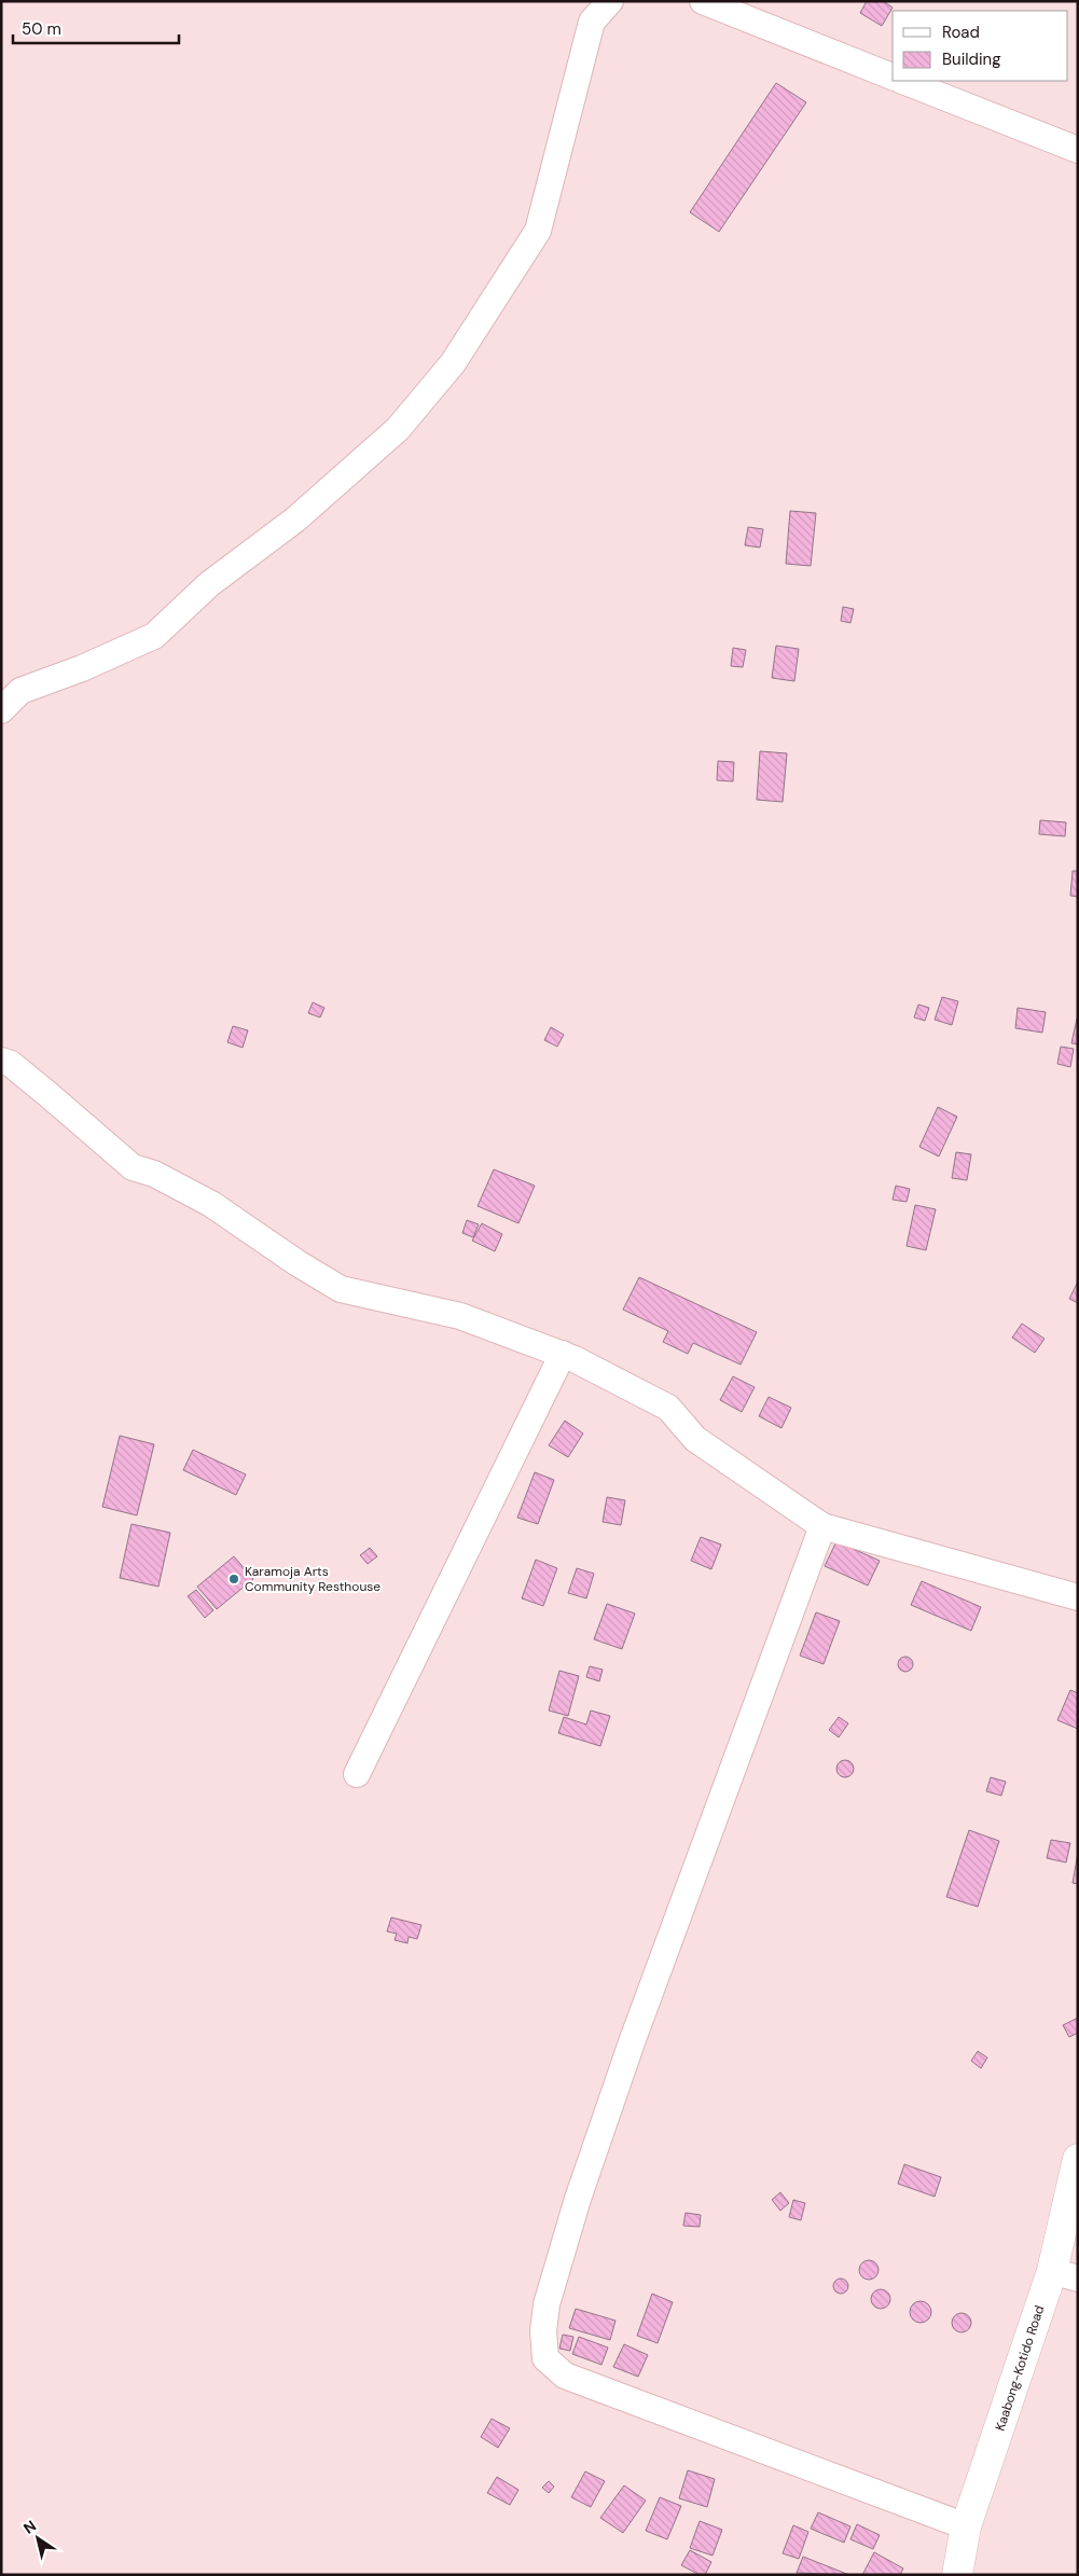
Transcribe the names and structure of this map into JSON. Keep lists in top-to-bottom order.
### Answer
{
  "streets": {
    "main road": ["Kaabong-Kotido Road"]
  },
  "places": ["Karamoja Arts Community Resthouse"],
  "legend": ["Road", "Building"],
  "scale_bar": "50 m",
  "north": "top left"
}
